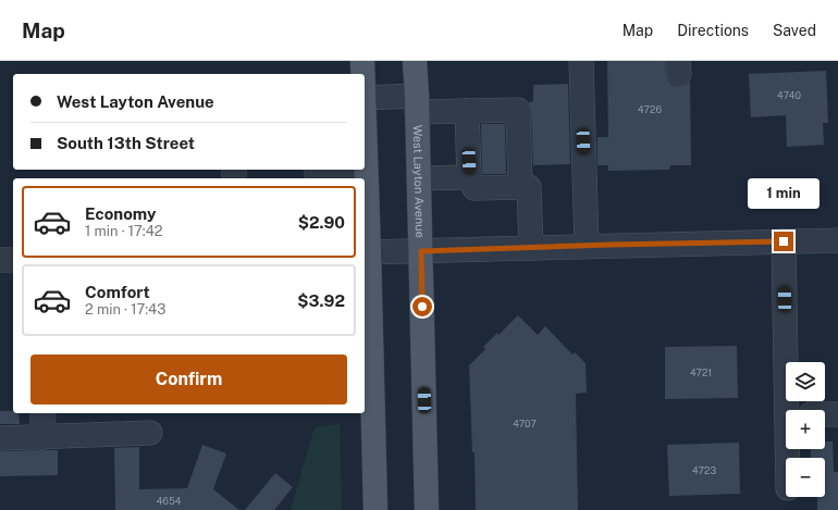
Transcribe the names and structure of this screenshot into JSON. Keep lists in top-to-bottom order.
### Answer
{
  "streets": {
    "main road": ["West Layton Avenue"]
  },
  "house_numbers": [
    "4740",
    "4726",
    "4721",
    "4707",
    "4723",
    "4654"
  ],
  "page": {
    "header": "Map",
    "nav": ["Map", "Directions", "Saved"],
    "banner": ["West Layton Avenue", "South 13th Street"],
    "bubble": "1 min",
    "list": [
      {
        "name": "Economy",
        "note": "1 min · 17:42",
        "value": "$2.90"
      },
      {
        "name": "Comfort",
        "note": "2 min · 17:43",
        "value": "$3.92"
      }
    ],
    "buttons": "Confirm",
    "map_buttons": ["+", "−"]
  }
}
